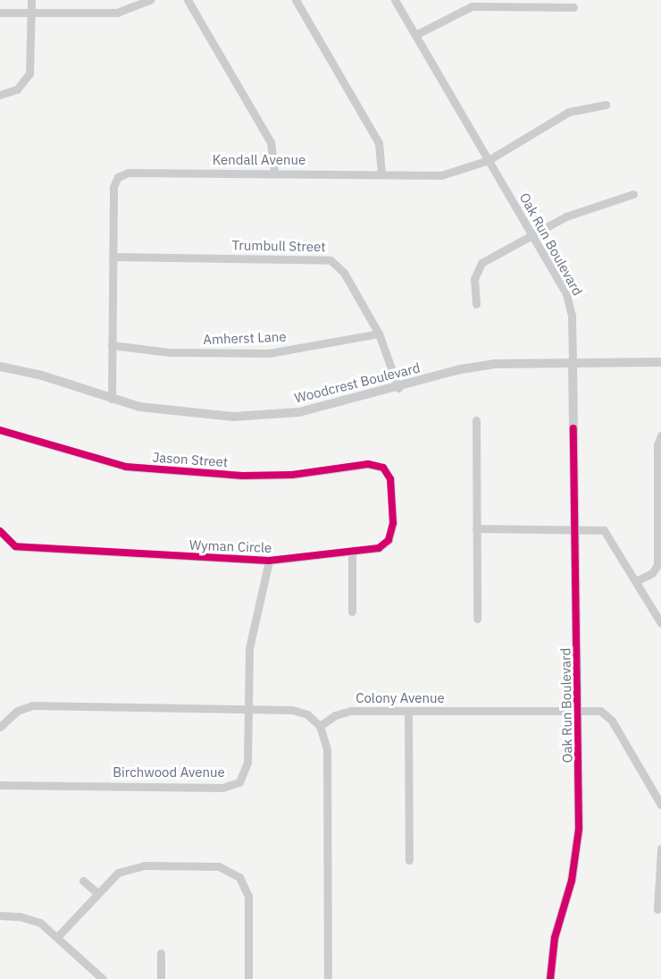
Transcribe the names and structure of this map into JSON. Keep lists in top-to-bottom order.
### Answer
{
  "streets": {
    "street": [
      "Kendall Avenue",
      "Oak Run Boulevard",
      "Trumbull Street",
      "Amherst Lane",
      "Woodcrest Boulevard",
      "Jason Street",
      "Wyman Circle",
      "Colony Avenue",
      "Birchwood Avenue"
    ]
  },
  "crossings": [
    ["Kendall Avenue", "Oak Run Boulevard"],
    ["Kendall Avenue", "Trumbull Street"],
    ["Kendall Avenue", "Amherst Lane"],
    ["Kendall Avenue", "Woodcrest Boulevard"],
    ["Oak Run Boulevard", "Woodcrest Boulevard"],
    ["Oak Run Boulevard", "Colony Avenue"],
    ["Trumbull Street", "Amherst Lane"],
    ["Trumbull Street", "Woodcrest Boulevard"],
    ["Jason Street", "Wyman Circle"],
    ["Wyman Circle", "Birchwood Avenue"]
  ]
}
